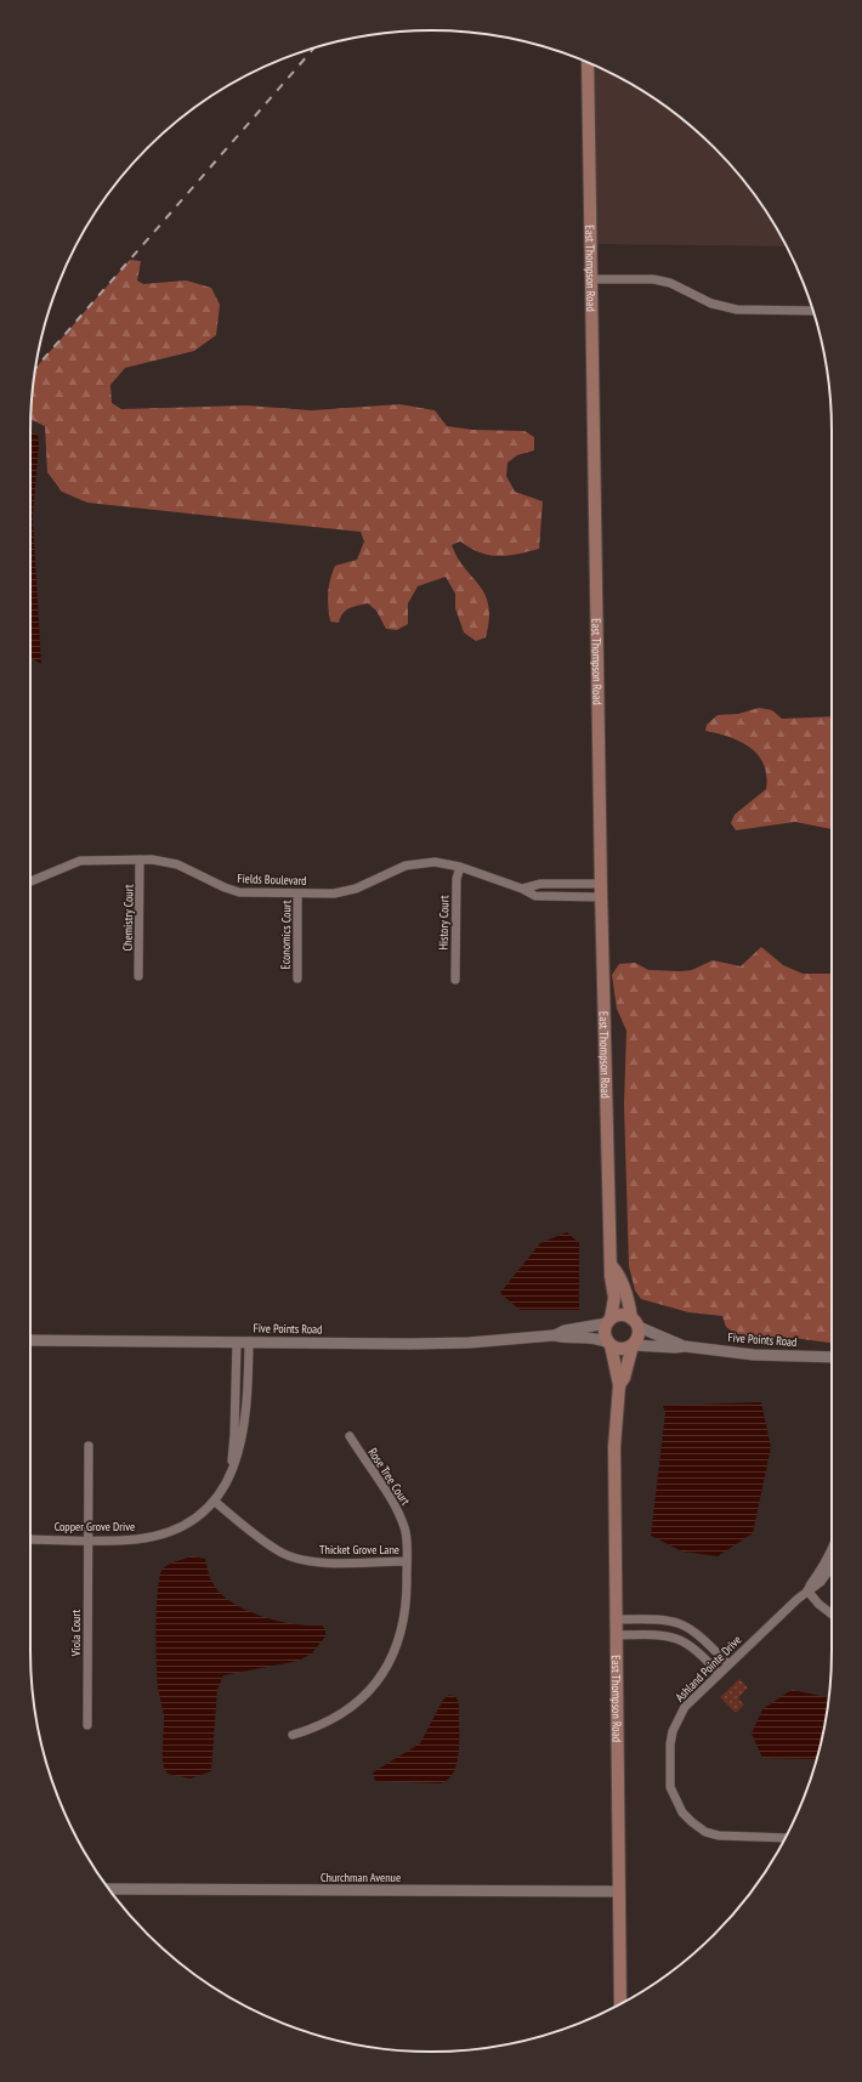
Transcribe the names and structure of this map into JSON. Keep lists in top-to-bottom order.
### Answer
{
  "streets": {
    "main road": ["East Thompson Road"],
    "street": [
      "Fields Boulevard",
      "Chemistry Court",
      "History Court",
      "Economics Court",
      "Five Points Road",
      "Rose Tree Court",
      "Copper Grove Drive",
      "Thicket Grove Lane",
      "Viola Court",
      "Ashland Pointe Drive",
      "Churchman Avenue"
    ]
  },
  "crossings": [
    ["East Thompson Road", "Fields Boulevard"],
    ["East Thompson Road", "Five Points Road"],
    ["East Thompson Road", "Churchman Avenue"],
    ["Fields Boulevard", "Chemistry Court"],
    ["Fields Boulevard", "History Court"],
    ["Fields Boulevard", "Economics Court"],
    ["Five Points Road", "Copper Grove Drive"],
    ["Rose Tree Court", "Thicket Grove Lane"],
    ["Copper Grove Drive", "Thicket Grove Lane"],
    ["Copper Grove Drive", "Viola Court"]
  ]
}
